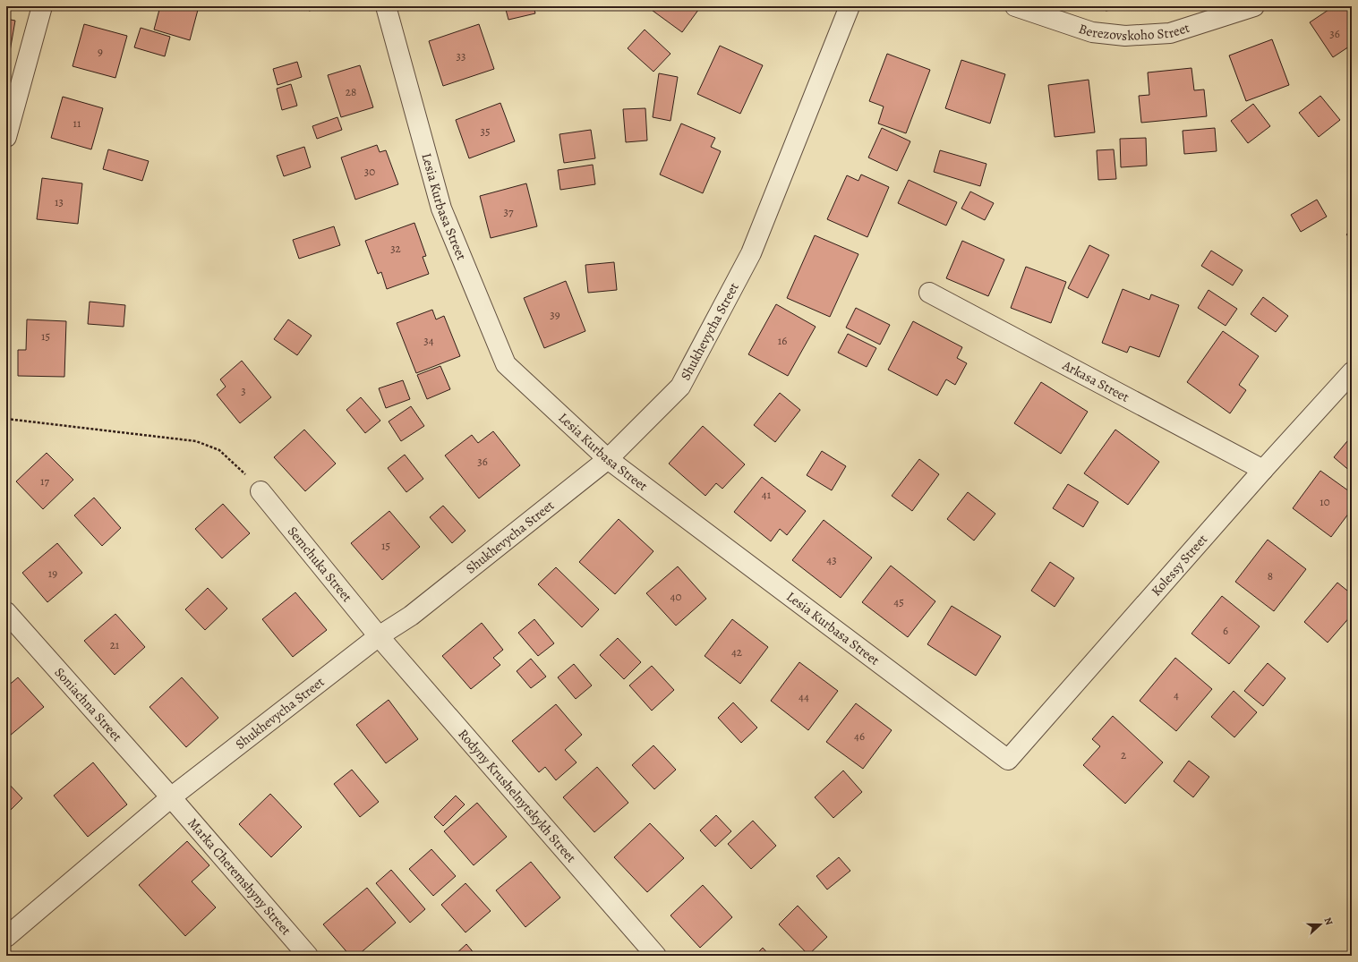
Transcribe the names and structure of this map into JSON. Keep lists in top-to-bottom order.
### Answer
{
  "streets": {
    "street": [
      "Berezovskoho Street",
      "Lesia Kurbasa Street",
      "Shukhevycha Street",
      "Arkasa Street",
      "Semchuka Street",
      "Kolessy Street",
      "Soniachna Street",
      "Rodyny Krushelnytskykh Street",
      "Marka Cheremshyny Street"
    ]
  },
  "crossings": [
    ["Lesia Kurbasa Street", "Shukhevycha Street"],
    ["Lesia Kurbasa Street", "Kolessy Street"],
    ["Shukhevycha Street", "Semchuka Street"],
    ["Shukhevycha Street", "Soniachna Street"],
    ["Shukhevycha Street", "Rodyny Krushelnytskykh Street"],
    ["Shukhevycha Street", "Marka Cheremshyny Street"],
    ["Arkasa Street", "Kolessy Street"],
    ["Semchuka Street", "Rodyny Krushelnytskykh Street"],
    ["Soniachna Street", "Marka Cheremshyny Street"]
  ],
  "house_numbers": [
    "36",
    "9",
    "33",
    "28",
    "11",
    "35",
    "30",
    "13",
    "37",
    "32",
    "39",
    "15",
    "34",
    "16",
    "3",
    "36",
    "17",
    "41",
    "10",
    "15",
    "43",
    "19",
    "8",
    "40",
    "45",
    "6",
    "21",
    "42",
    "4",
    "44",
    "46",
    "2"
  ],
  "north": "right"
}
